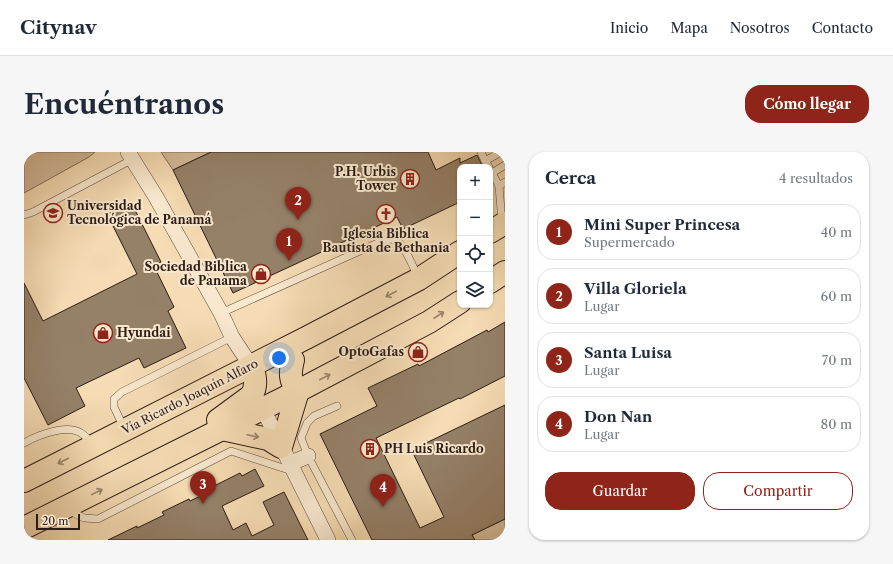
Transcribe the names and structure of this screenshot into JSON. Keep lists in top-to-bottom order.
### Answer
{
  "streets": {
    "main road": ["Vía Ricardo Joaquín Alfaro"]
  },
  "places": {
    "building": ["P.H. Urbis Tower", "PH Luis Ricardo"],
    "school or university": ["Universidad Tecnológica de Panamá"],
    "church": ["Iglesia Biblica Bautista de Bethania"],
    "shop": ["Sociedad Biblica de Panama", "Hyundai", "OptoGafas"]
  },
  "scale_bar": "20 m",
  "page": {
    "header": "Citynav",
    "nav": [
      "Inicio",
      "Mapa",
      "Nosotros",
      "Contacto"
    ],
    "buttons": [
      "Cómo llegar",
      ["Guardar", "Compartir"]
    ],
    "title": "Encuéntranos",
    "heading": ["Cerca", "4 resultados"],
    "map_buttons": ["+", "−"],
    "pins": [
      "2",
      "1",
      "3",
      "4"
    ],
    "list": [
      {
        "mark": "1",
        "name": "Mini Super Princesa",
        "note": "Supermercado",
        "value": "40 m"
      },
      {
        "mark": "2",
        "name": "Villa Gloriela",
        "note": "Lugar",
        "value": "60 m"
      },
      {
        "mark": "3",
        "name": "Santa Luisa",
        "note": "Lugar",
        "value": "70 m"
      },
      {
        "mark": "4",
        "name": "Don Nan",
        "note": "Lugar",
        "value": "80 m"
      }
    ],
    "scale": "20 m"
  }
}
